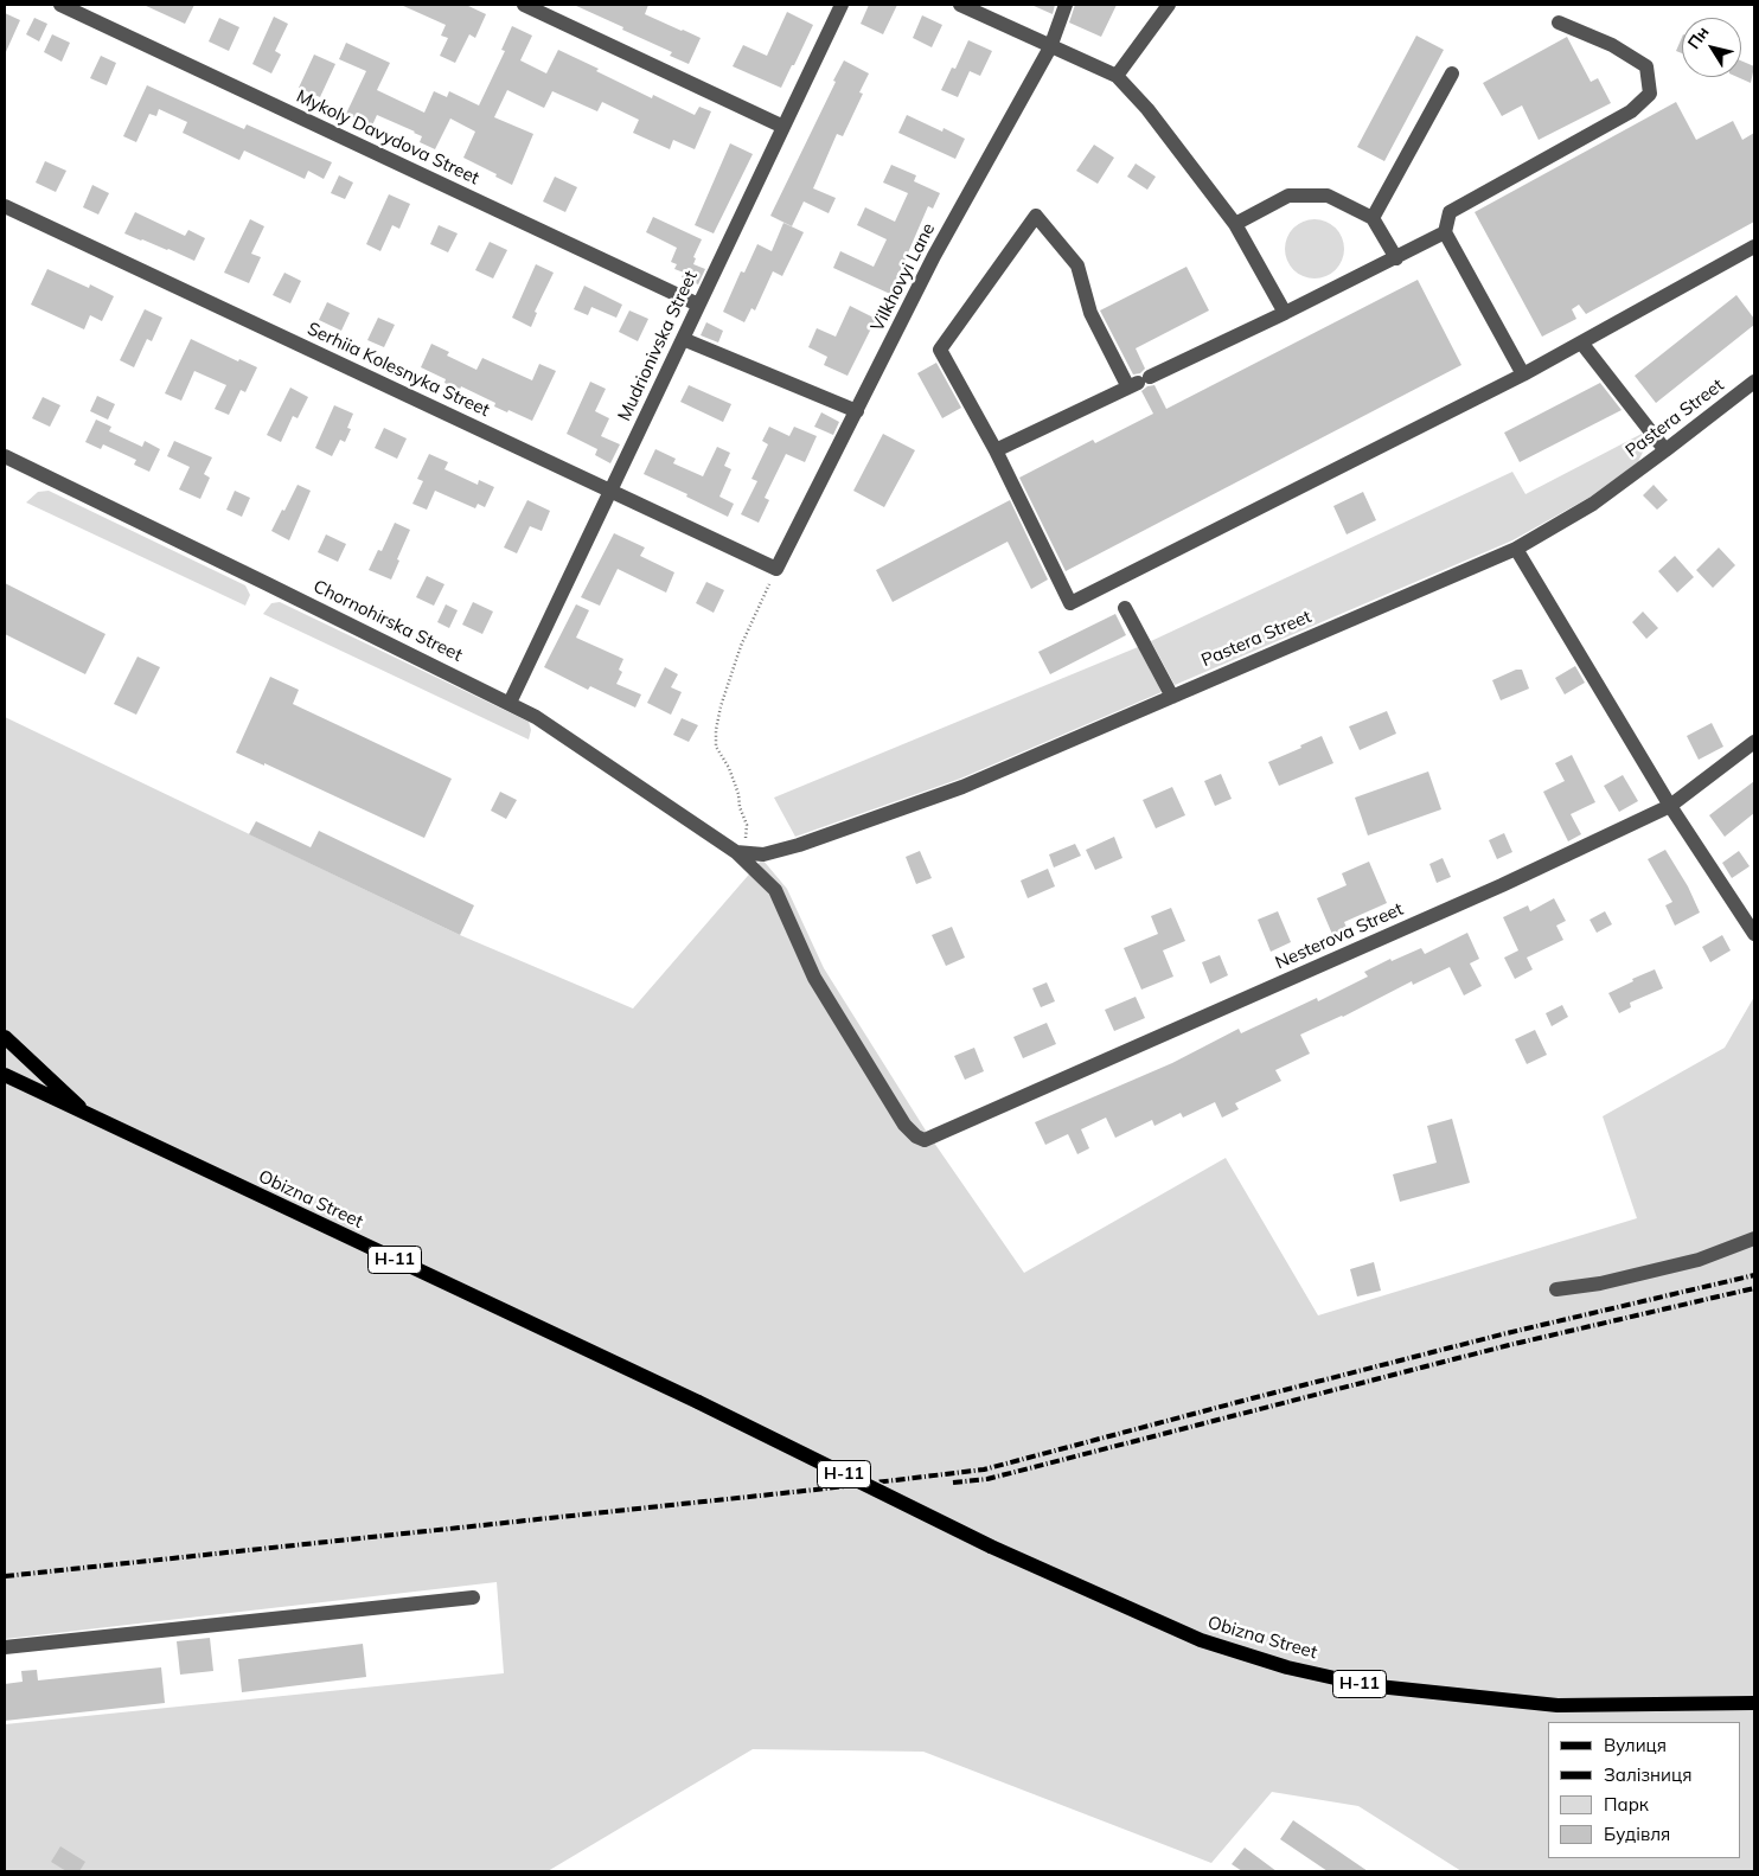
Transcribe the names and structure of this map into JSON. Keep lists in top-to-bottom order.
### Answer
{
  "streets": {
    "main road": ["Obizna Street", "Н-11"],
    "street": [
      "Mykoly Davydova Street",
      "Vilkhovyi Lane",
      "Mudrionivska Street",
      "Serhiia Kolesnyka Street",
      "Pastera Street",
      "Chornohirska Street",
      "Nesterova Street"
    ]
  },
  "crossings": [
    ["Mykoly Davydova Street", "Mudrionivska Street"],
    ["Vilkhovyi Lane", "Serhiia Kolesnyka Street"],
    ["Mudrionivska Street", "Serhiia Kolesnyka Street"],
    ["Mudrionivska Street", "Chornohirska Street"],
    ["Pastera Street", "Chornohirska Street"],
    ["Chornohirska Street", "Nesterova Street"],
    ["Obizna Street", "Н-11"]
  ],
  "legend": [
    "Вулиця",
    "Залізниця",
    "Парк",
    "Будівля"
  ],
  "north": "top left"
}
